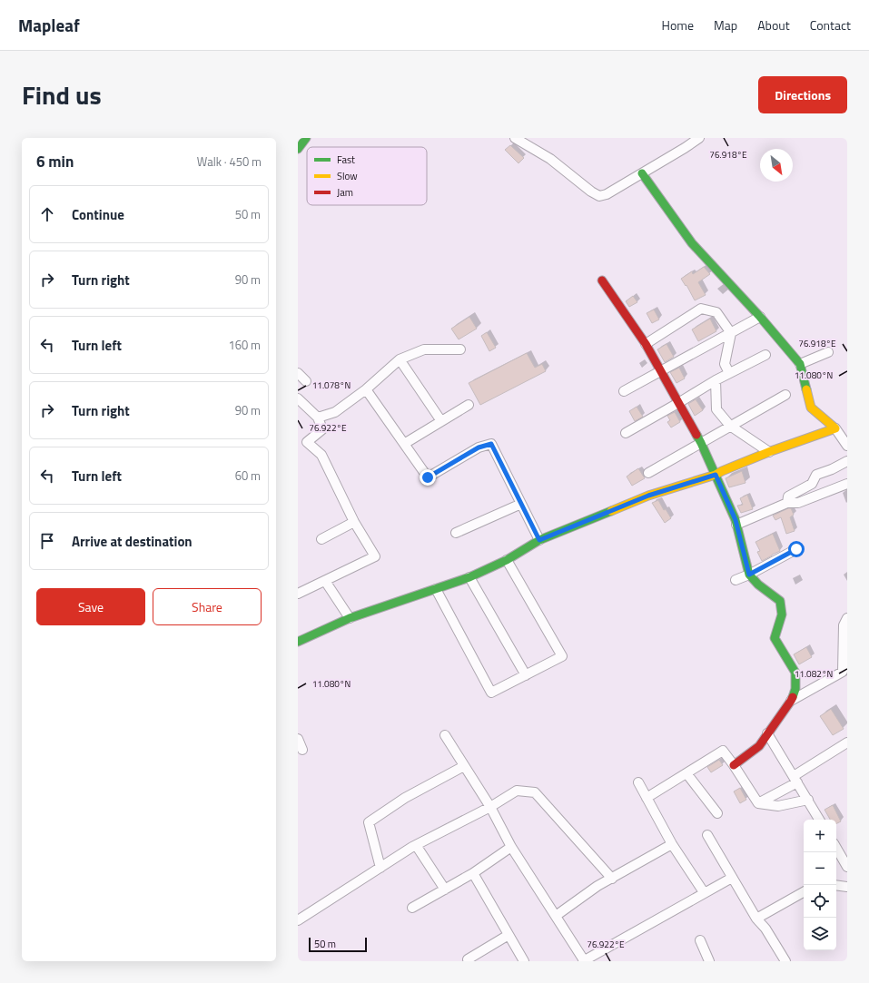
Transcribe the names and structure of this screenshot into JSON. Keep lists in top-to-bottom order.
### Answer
{
  "legend": ["Fast", "Slow", "Jam"],
  "scale_bar": "50 m",
  "north": "bottom right",
  "page": {
    "header": "Mapleaf",
    "nav": [
      "Home",
      "Map",
      "About",
      "Contact"
    ],
    "title": "Find us",
    "buttons": [
      "Directions",
      ["Save", "Share"]
    ],
    "heading": ["6 min", "Walk · 450 m"],
    "list": [
      ["Continue", "50 m"],
      ["Turn right", "90 m"],
      ["Turn left", "160 m"],
      ["Turn right", "90 m"],
      ["Turn left", "60 m"],
      "Arrive at destination"
    ],
    "map_buttons": ["+", "−"],
    "scale": "50 m"
  },
  "coordinates": [
    "76.918°E",
    "11.080°N",
    "11.078°N",
    "76.922°E",
    "11.082°N"
  ]
}
